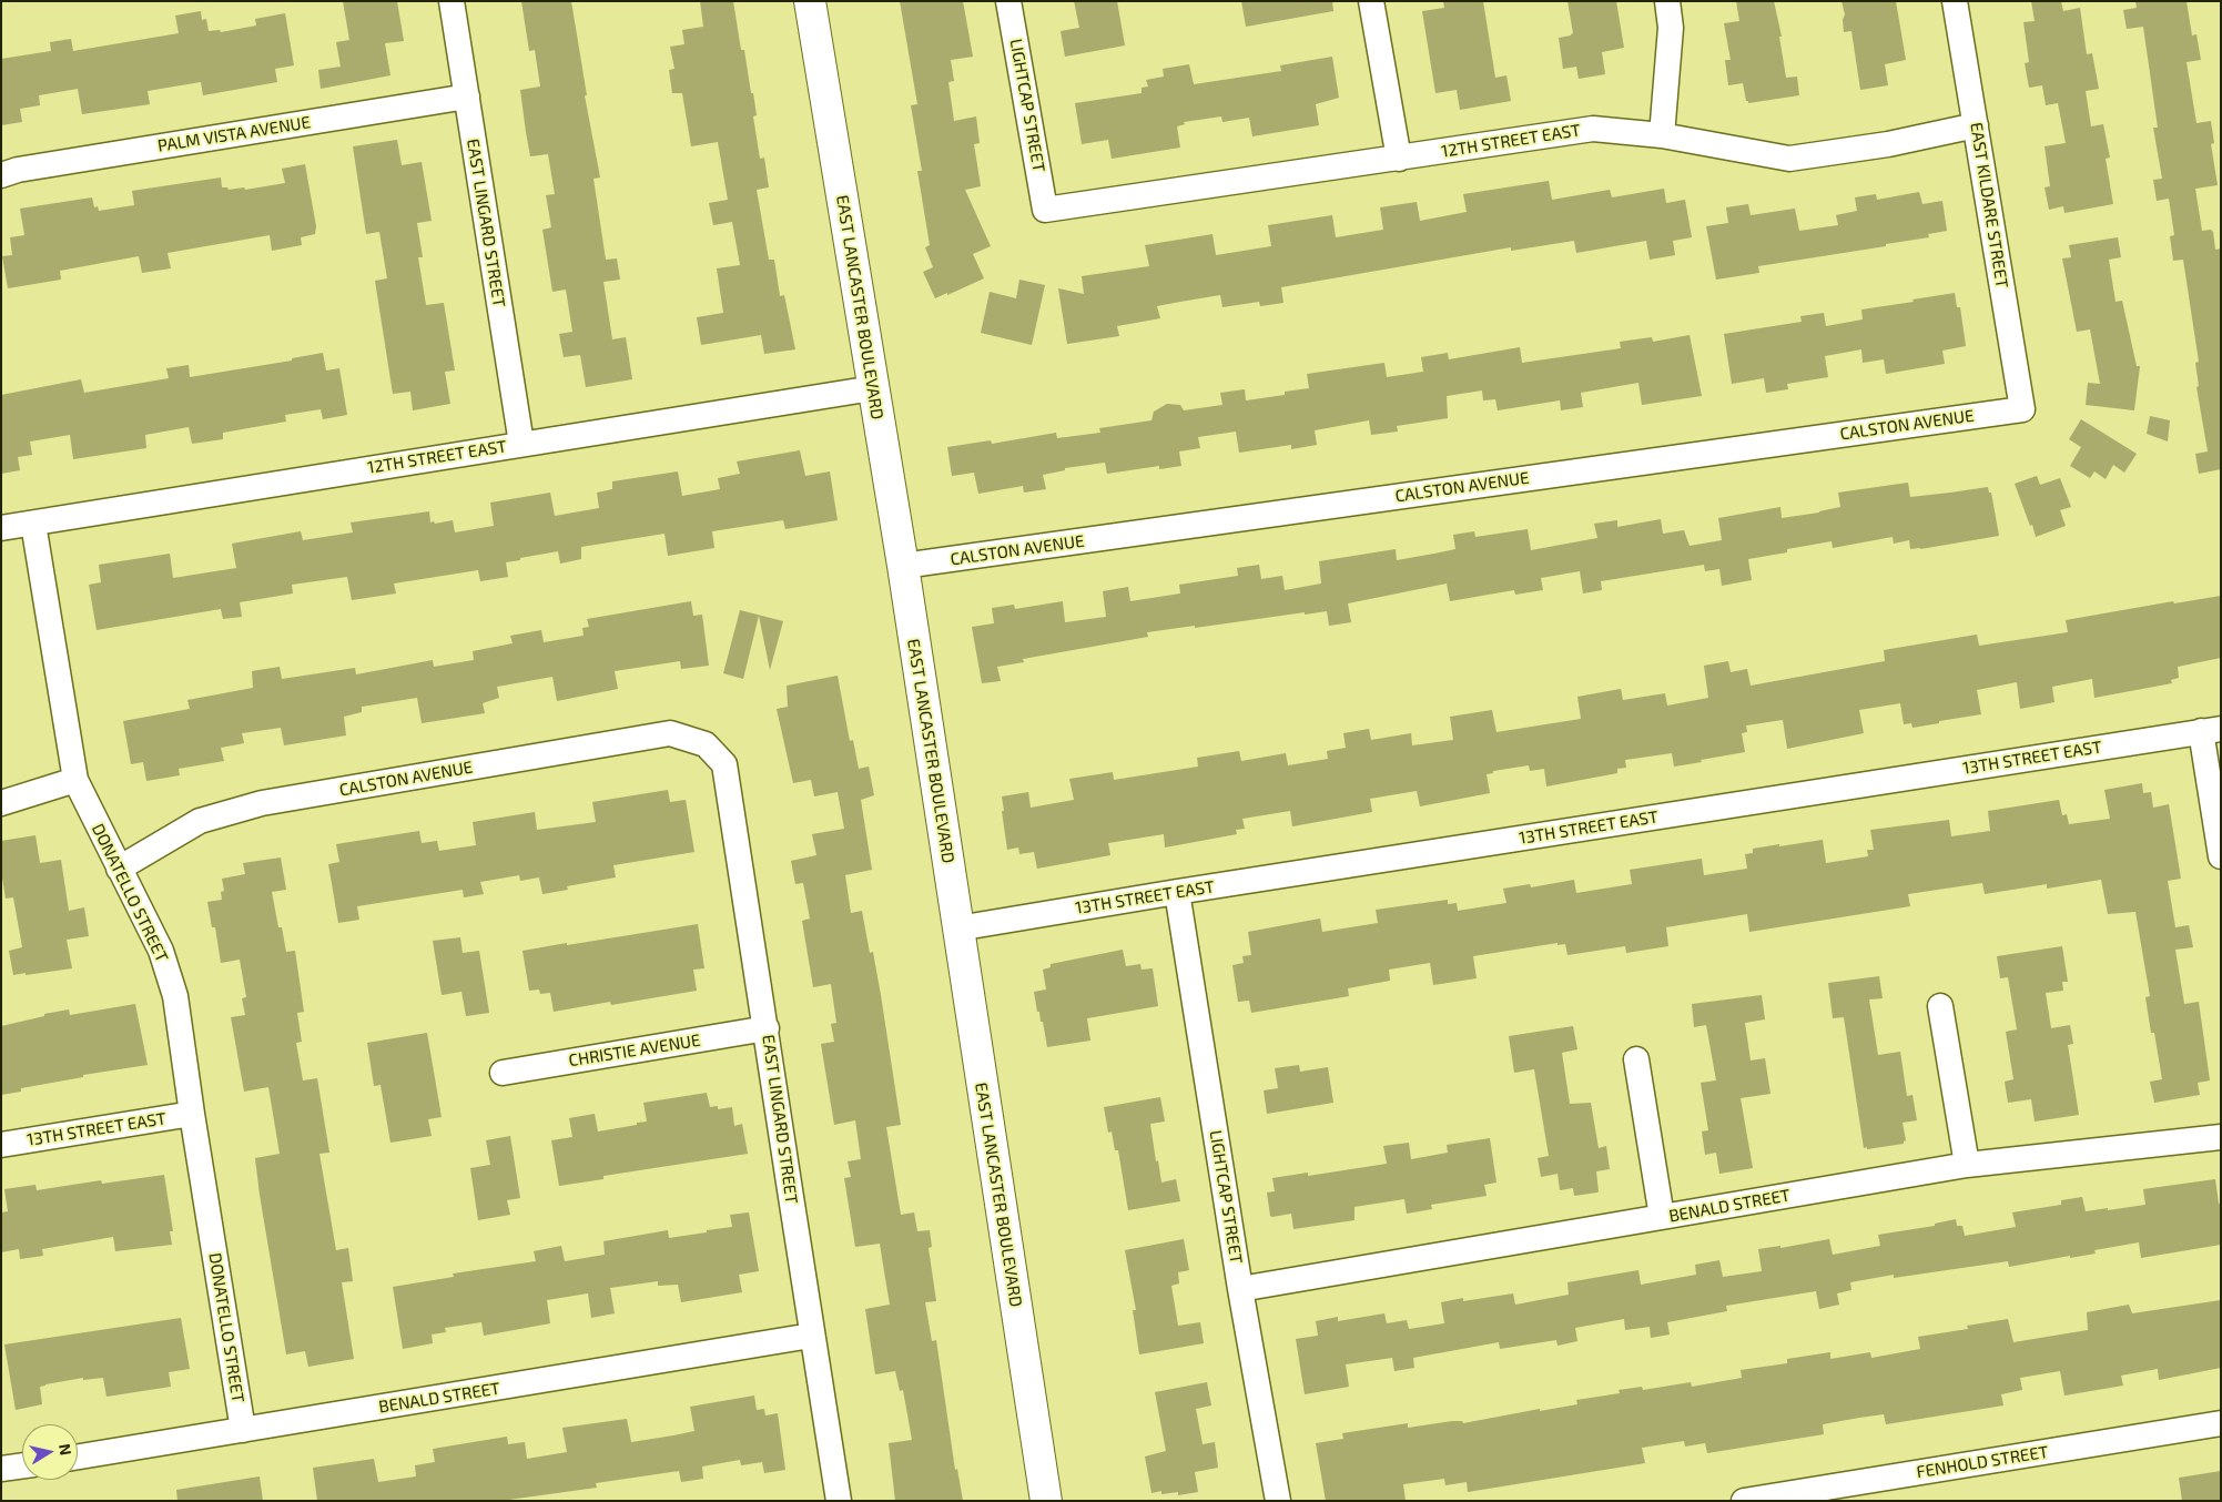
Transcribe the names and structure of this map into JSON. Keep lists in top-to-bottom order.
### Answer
{
  "streets": {
    "main road": ["EAST LANCASTER BOULEVARD"],
    "street": [
      "LIGHTCAP STREET",
      "PALM VISTA AVENUE",
      "12TH STREET EAST",
      "EAST KILDARE STREET",
      "EAST LINGARD STREET",
      "CALSTON AVENUE",
      "13TH STREET EAST",
      "DONATELLO STREET",
      "CHRISTIE AVENUE",
      "BENALD STREET",
      "FENHOLD STREET"
    ]
  },
  "crossings": [
    ["LIGHTCAP STREET", "12TH STREET EAST"],
    ["LIGHTCAP STREET", "13TH STREET EAST"],
    ["LIGHTCAP STREET", "BENALD STREET"],
    ["PALM VISTA AVENUE", "EAST LINGARD STREET"],
    ["12TH STREET EAST", "EAST KILDARE STREET"],
    ["12TH STREET EAST", "EAST LINGARD STREET"],
    ["12TH STREET EAST", "EAST LANCASTER BOULEVARD"],
    ["12TH STREET EAST", "DONATELLO STREET"],
    ["EAST KILDARE STREET", "CALSTON AVENUE"],
    ["EAST LINGARD STREET", "CALSTON AVENUE"],
    ["EAST LINGARD STREET", "CHRISTIE AVENUE"],
    ["EAST LINGARD STREET", "BENALD STREET"],
    ["EAST LANCASTER BOULEVARD", "CALSTON AVENUE"],
    ["EAST LANCASTER BOULEVARD", "13TH STREET EAST"],
    ["CALSTON AVENUE", "DONATELLO STREET"],
    ["13TH STREET EAST", "DONATELLO STREET"],
    ["DONATELLO STREET", "BENALD STREET"]
  ],
  "north": "right"
}
